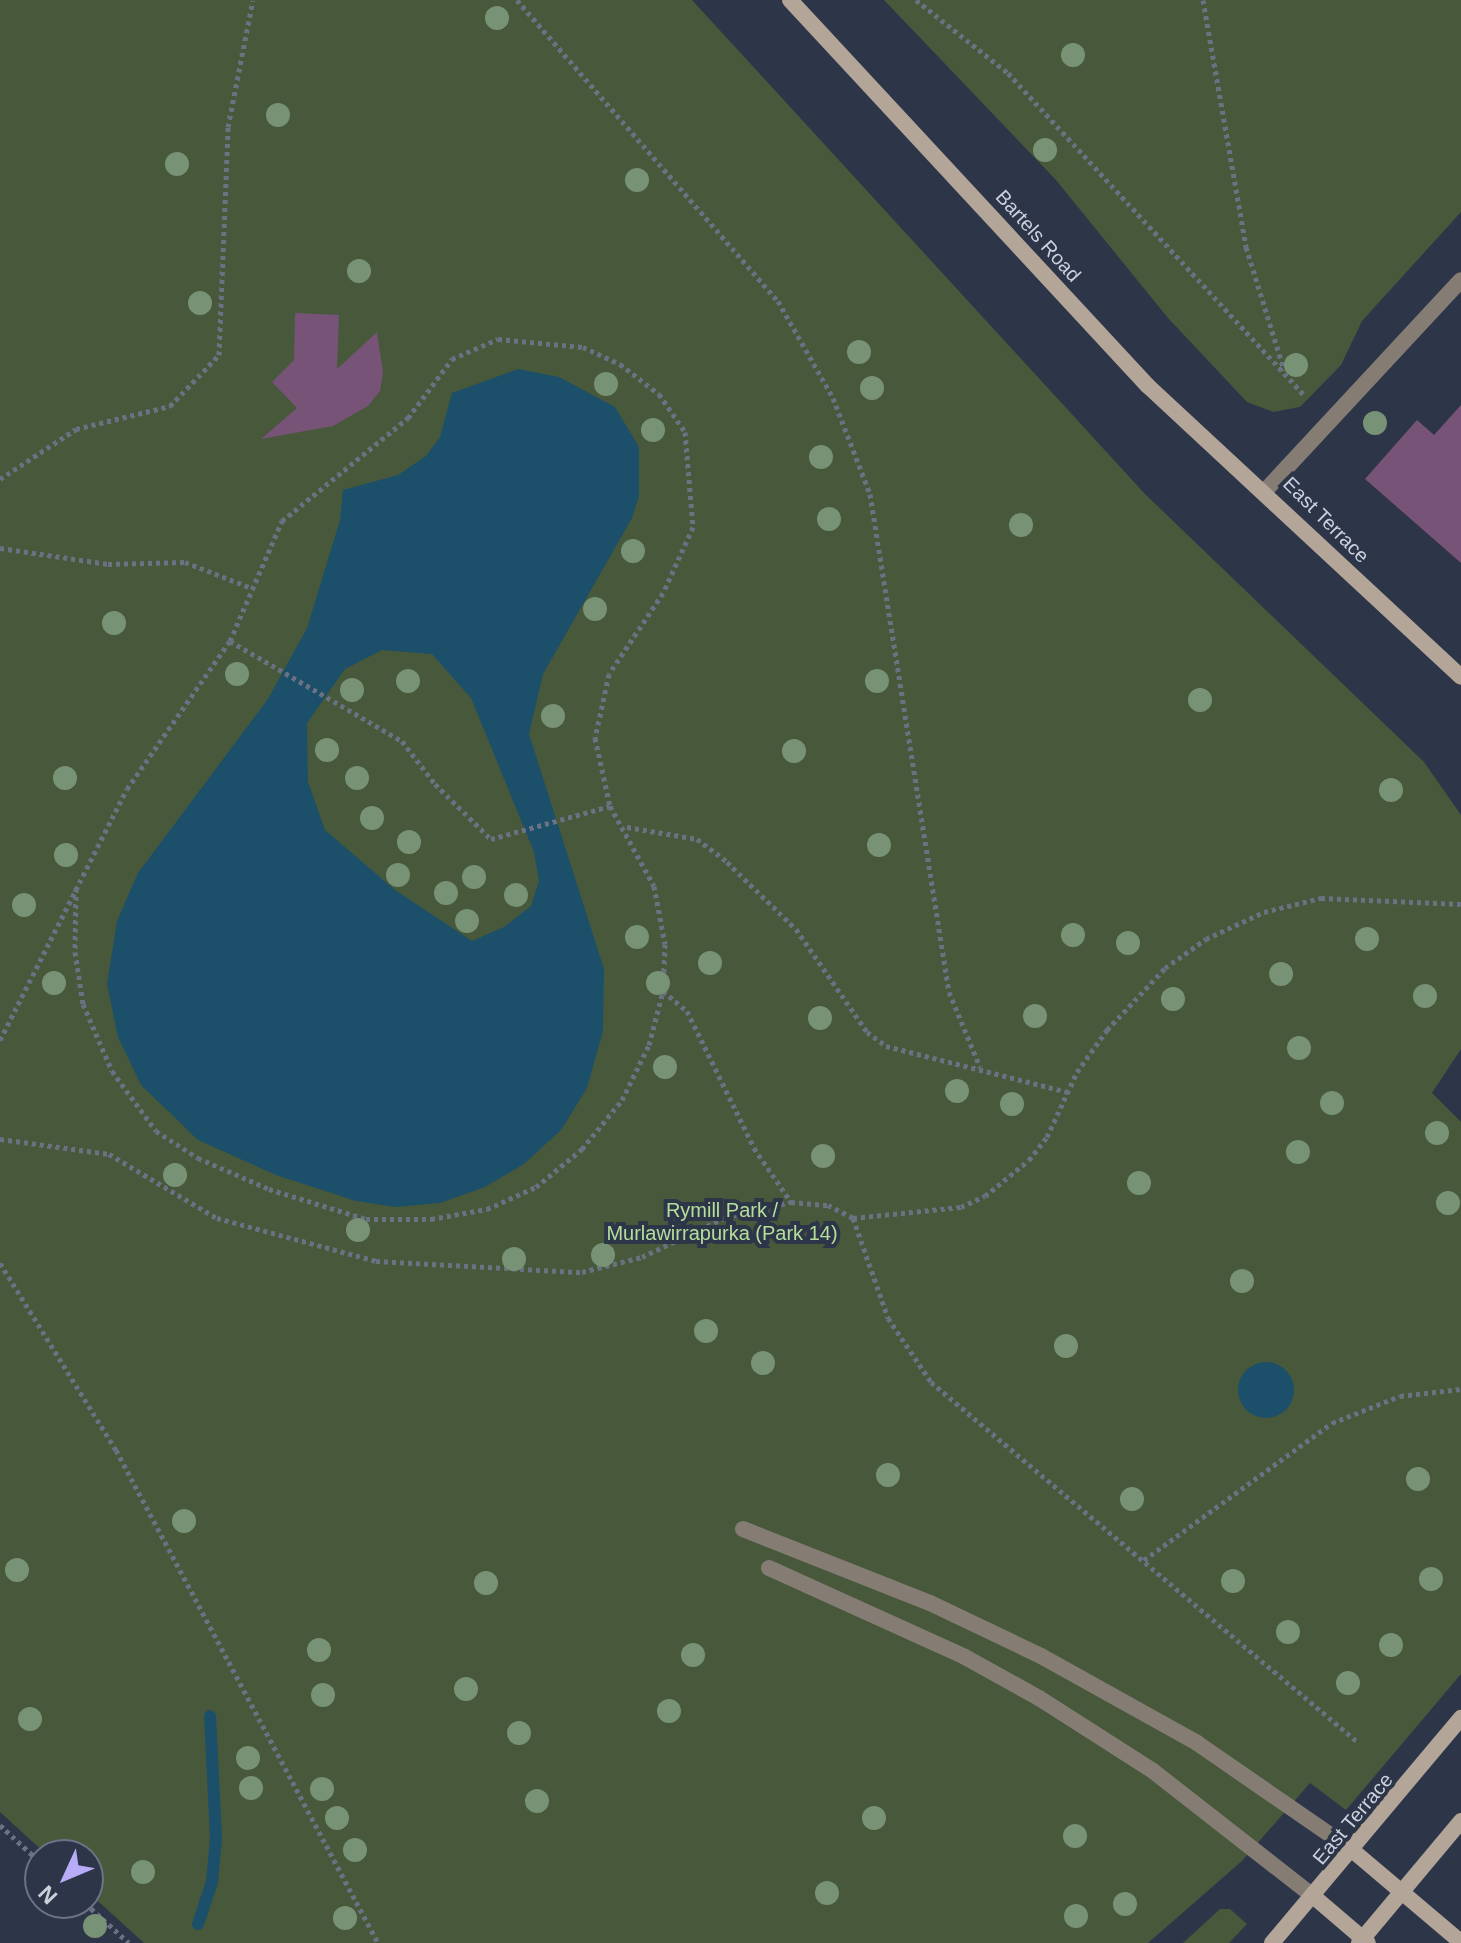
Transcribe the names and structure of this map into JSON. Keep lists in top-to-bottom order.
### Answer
{
  "streets": {
    "main road": ["Bartels Road", "East Terrace"]
  },
  "crossings": [
    ["Bartels Road", "East Terrace"]
  ],
  "parks": ["Rymill Park / Murlawirrapurka (Park 14)"],
  "north": "bottom left"
}
